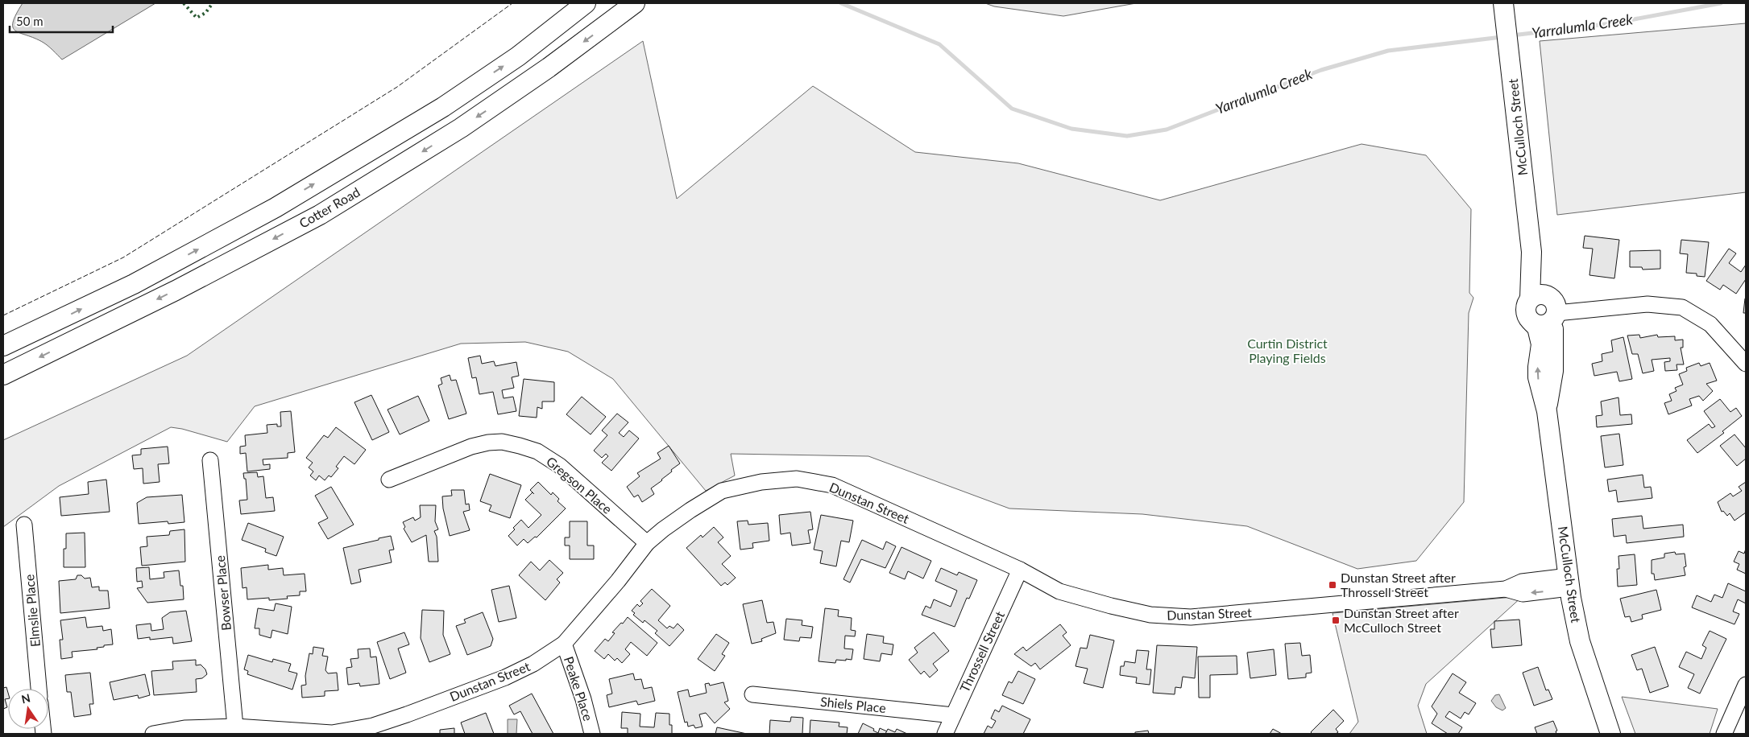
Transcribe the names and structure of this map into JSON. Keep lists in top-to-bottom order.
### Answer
{
  "streets": {
    "main road": ["McCulloch Street", "Cotter Road"],
    "street": [
      "Gregson Place",
      "Dunstan Street",
      "Bowser Place",
      "Elmslie Place",
      "Throssell Street",
      "Peake Place",
      "Shiels Place"
    ]
  },
  "crossings": [
    ["McCulloch Street", "Dunstan Street"],
    ["Gregson Place", "Dunstan Street"],
    ["Dunstan Street", "Bowser Place"],
    ["Dunstan Street", "Throssell Street"],
    ["Dunstan Street", "Peake Place"],
    ["Throssell Street", "Shiels Place"]
  ],
  "water": ["Yarralumla Creek"],
  "parks": ["Curtin District Playing Fields"],
  "places": {
    "transit": ["Dunstan Street after Throssell Street", "Dunstan Street after McCulloch Street"]
  },
  "scale_bar": "50 m",
  "north": "top"
}
